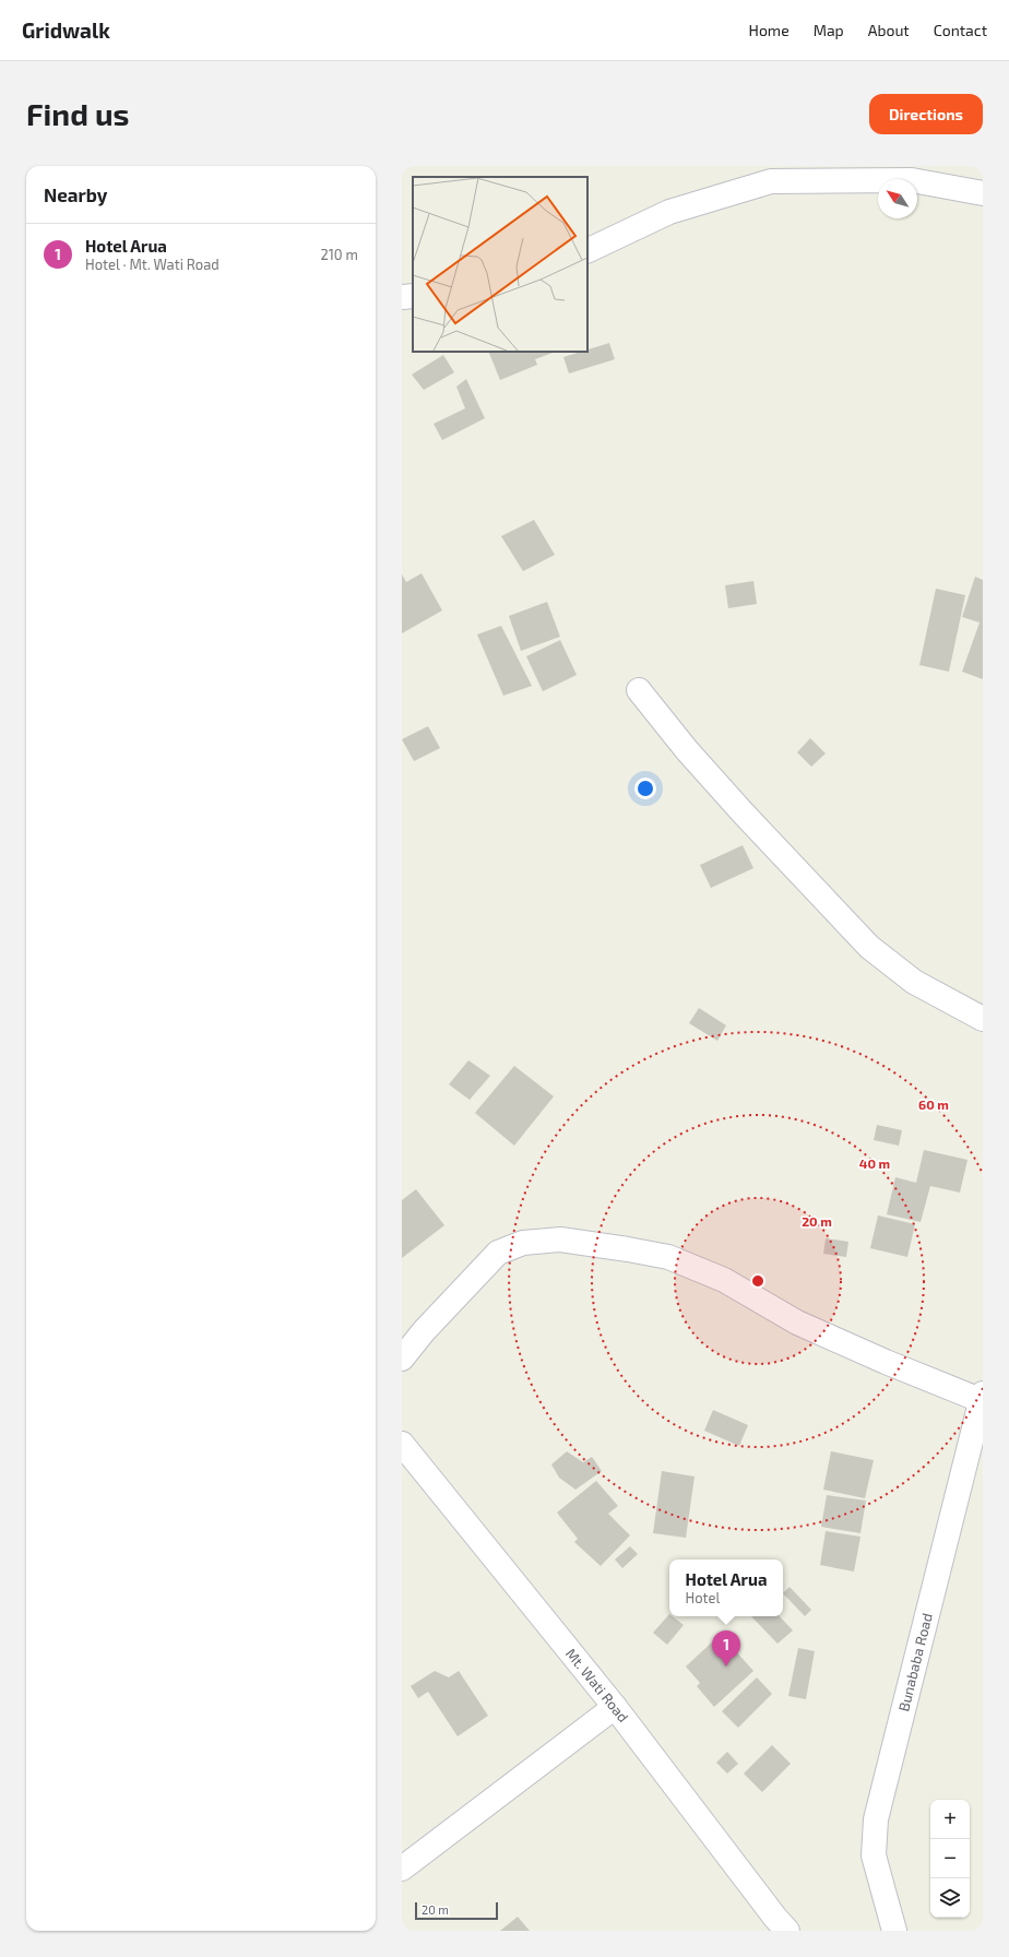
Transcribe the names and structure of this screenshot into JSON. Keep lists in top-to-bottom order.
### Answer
{
  "streets": {
    "street": ["Bunababa Road", "Mt. Wati Road"]
  },
  "scale_bar": "20 m",
  "north": "top left",
  "page": {
    "header": "Gridwalk",
    "nav": [
      "Home",
      "Map",
      "About",
      "Contact"
    ],
    "buttons": "Directions",
    "title": "Find us",
    "heading": "Nearby",
    "list": [
      {
        "mark": "1",
        "name": "Hotel Arua",
        "note": "Hotel · Mt. Wati Road",
        "value": "210 m"
      }
    ],
    "popup": ["Hotel Arua", "Hotel"],
    "pins": "1",
    "map_buttons": ["+", "−"],
    "scale": "20 m"
  },
  "rings": ["60 m", "40 m", "20 m"]
}
